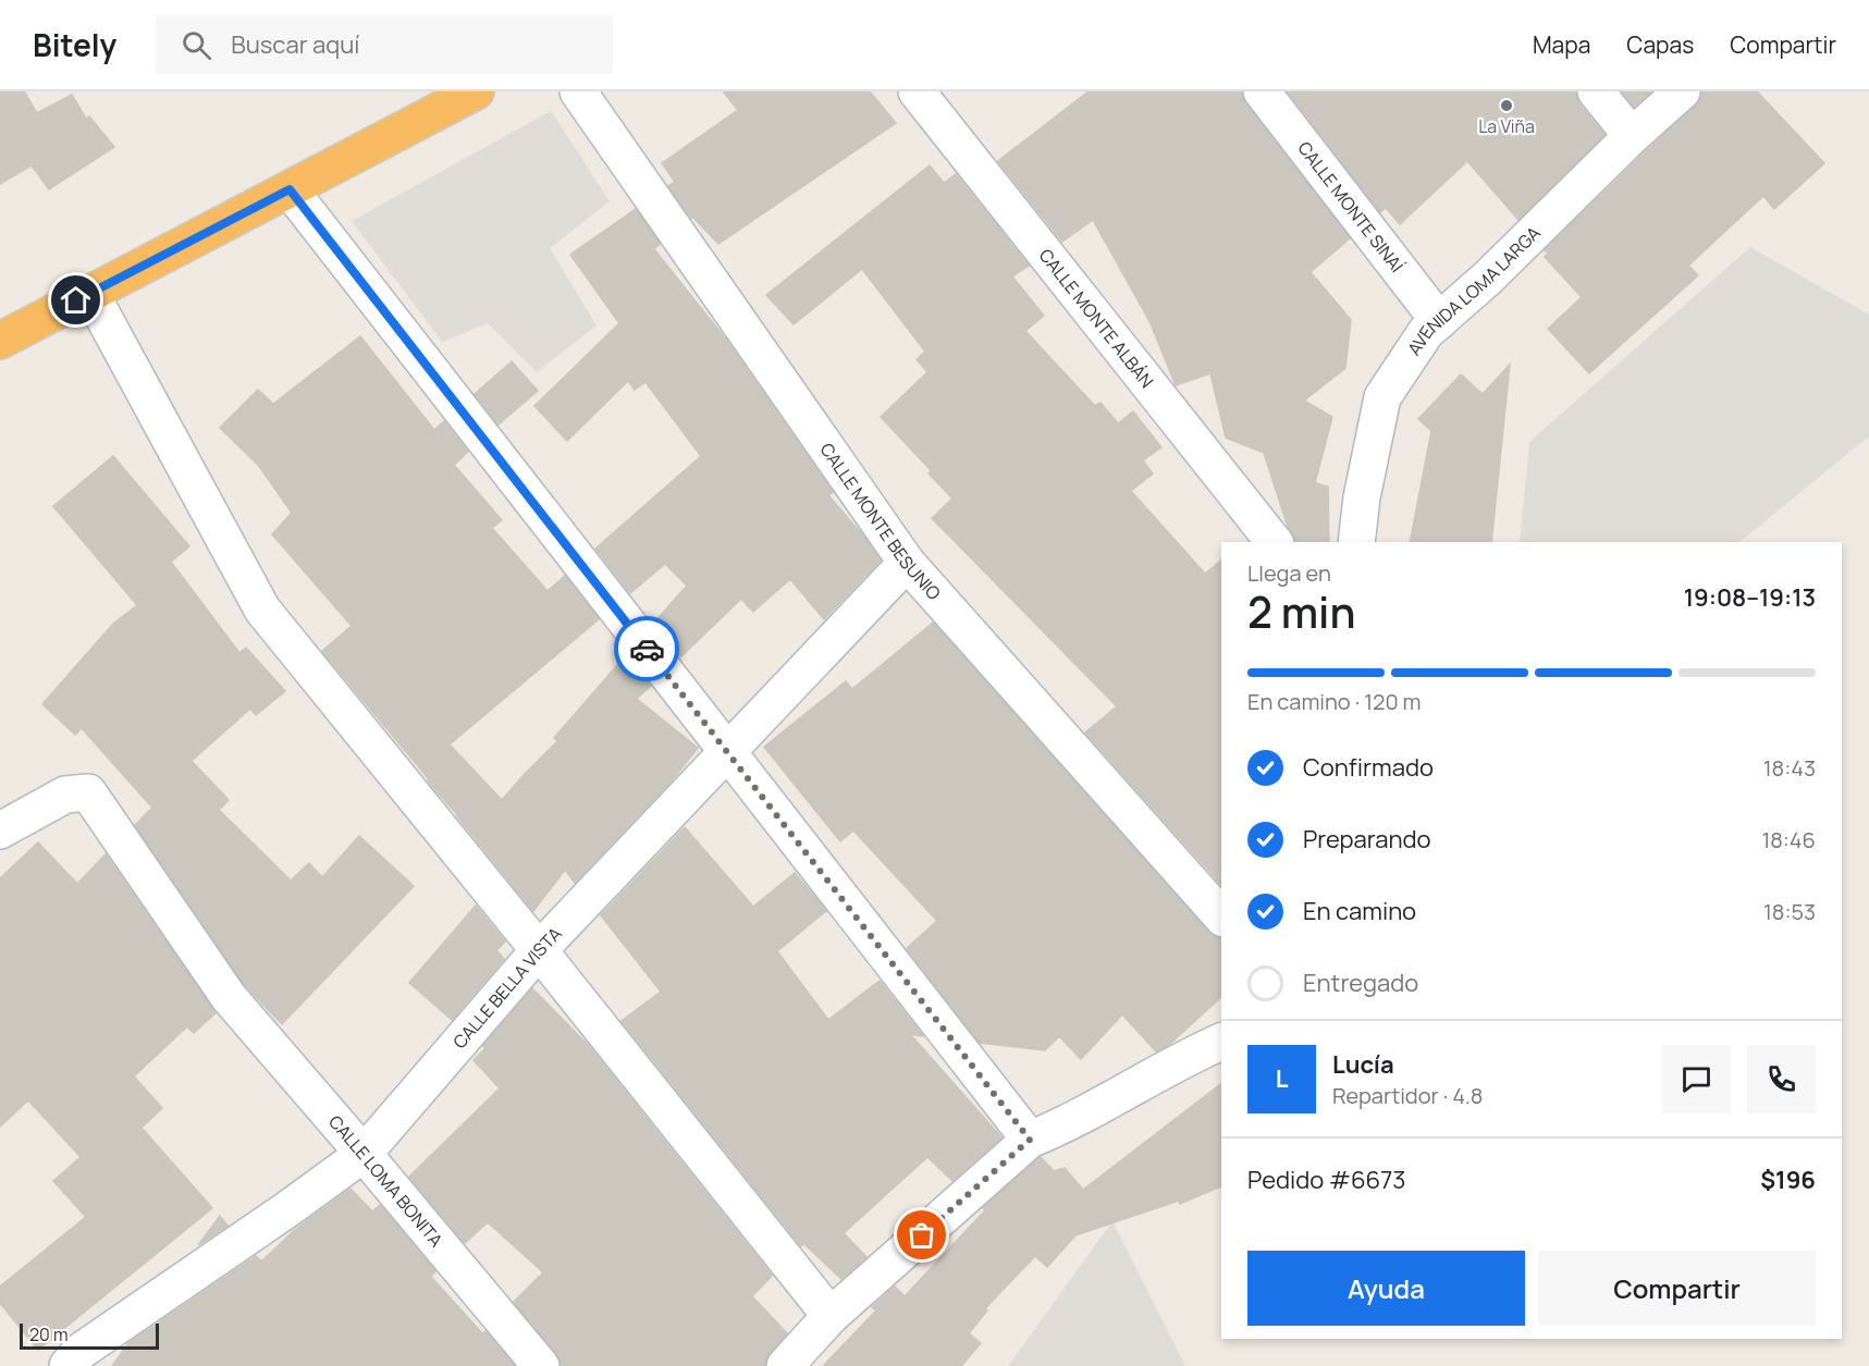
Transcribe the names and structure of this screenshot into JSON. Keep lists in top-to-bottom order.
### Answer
{
  "streets": {
    "street": [
      "CALLE MONTE SINAÍ",
      "AVENIDA LOMA LARGA",
      "CALLE MONTE ALBÁN",
      "CALLE MONTE BESUNIO",
      "CALLE BELLA VISTA",
      "CALLE LOMA BONITA"
    ]
  },
  "crossings": [
    ["CALLE MONTE SINAÍ", "AVENIDA LOMA LARGA"],
    ["CALLE MONTE BESUNIO", "CALLE BELLA VISTA"],
    ["CALLE BELLA VISTA", "CALLE LOMA BONITA"]
  ],
  "places": ["La Viña"],
  "scale_bar": "20 m",
  "page": {
    "header": "Bitely",
    "search": "Buscar aquí",
    "nav": ["Mapa", "Capas", "Compartir"],
    "heading": ["2 min", "Llega en", "19:08–19:13"],
    "panel": [
      "Lucía",
      "Repartidor · 4.8",
      "Pedido #6673",
      "$196"
    ],
    "bar": "En camino · 120 m",
    "list": [
      ["Confirmado", "18:43"],
      ["Preparando", "18:46"],
      ["En camino", "18:53"],
      "Entregado"
    ],
    "round": "L",
    "buttons": ["Ayuda", "Compartir"],
    "scale": "20 m"
  }
}
